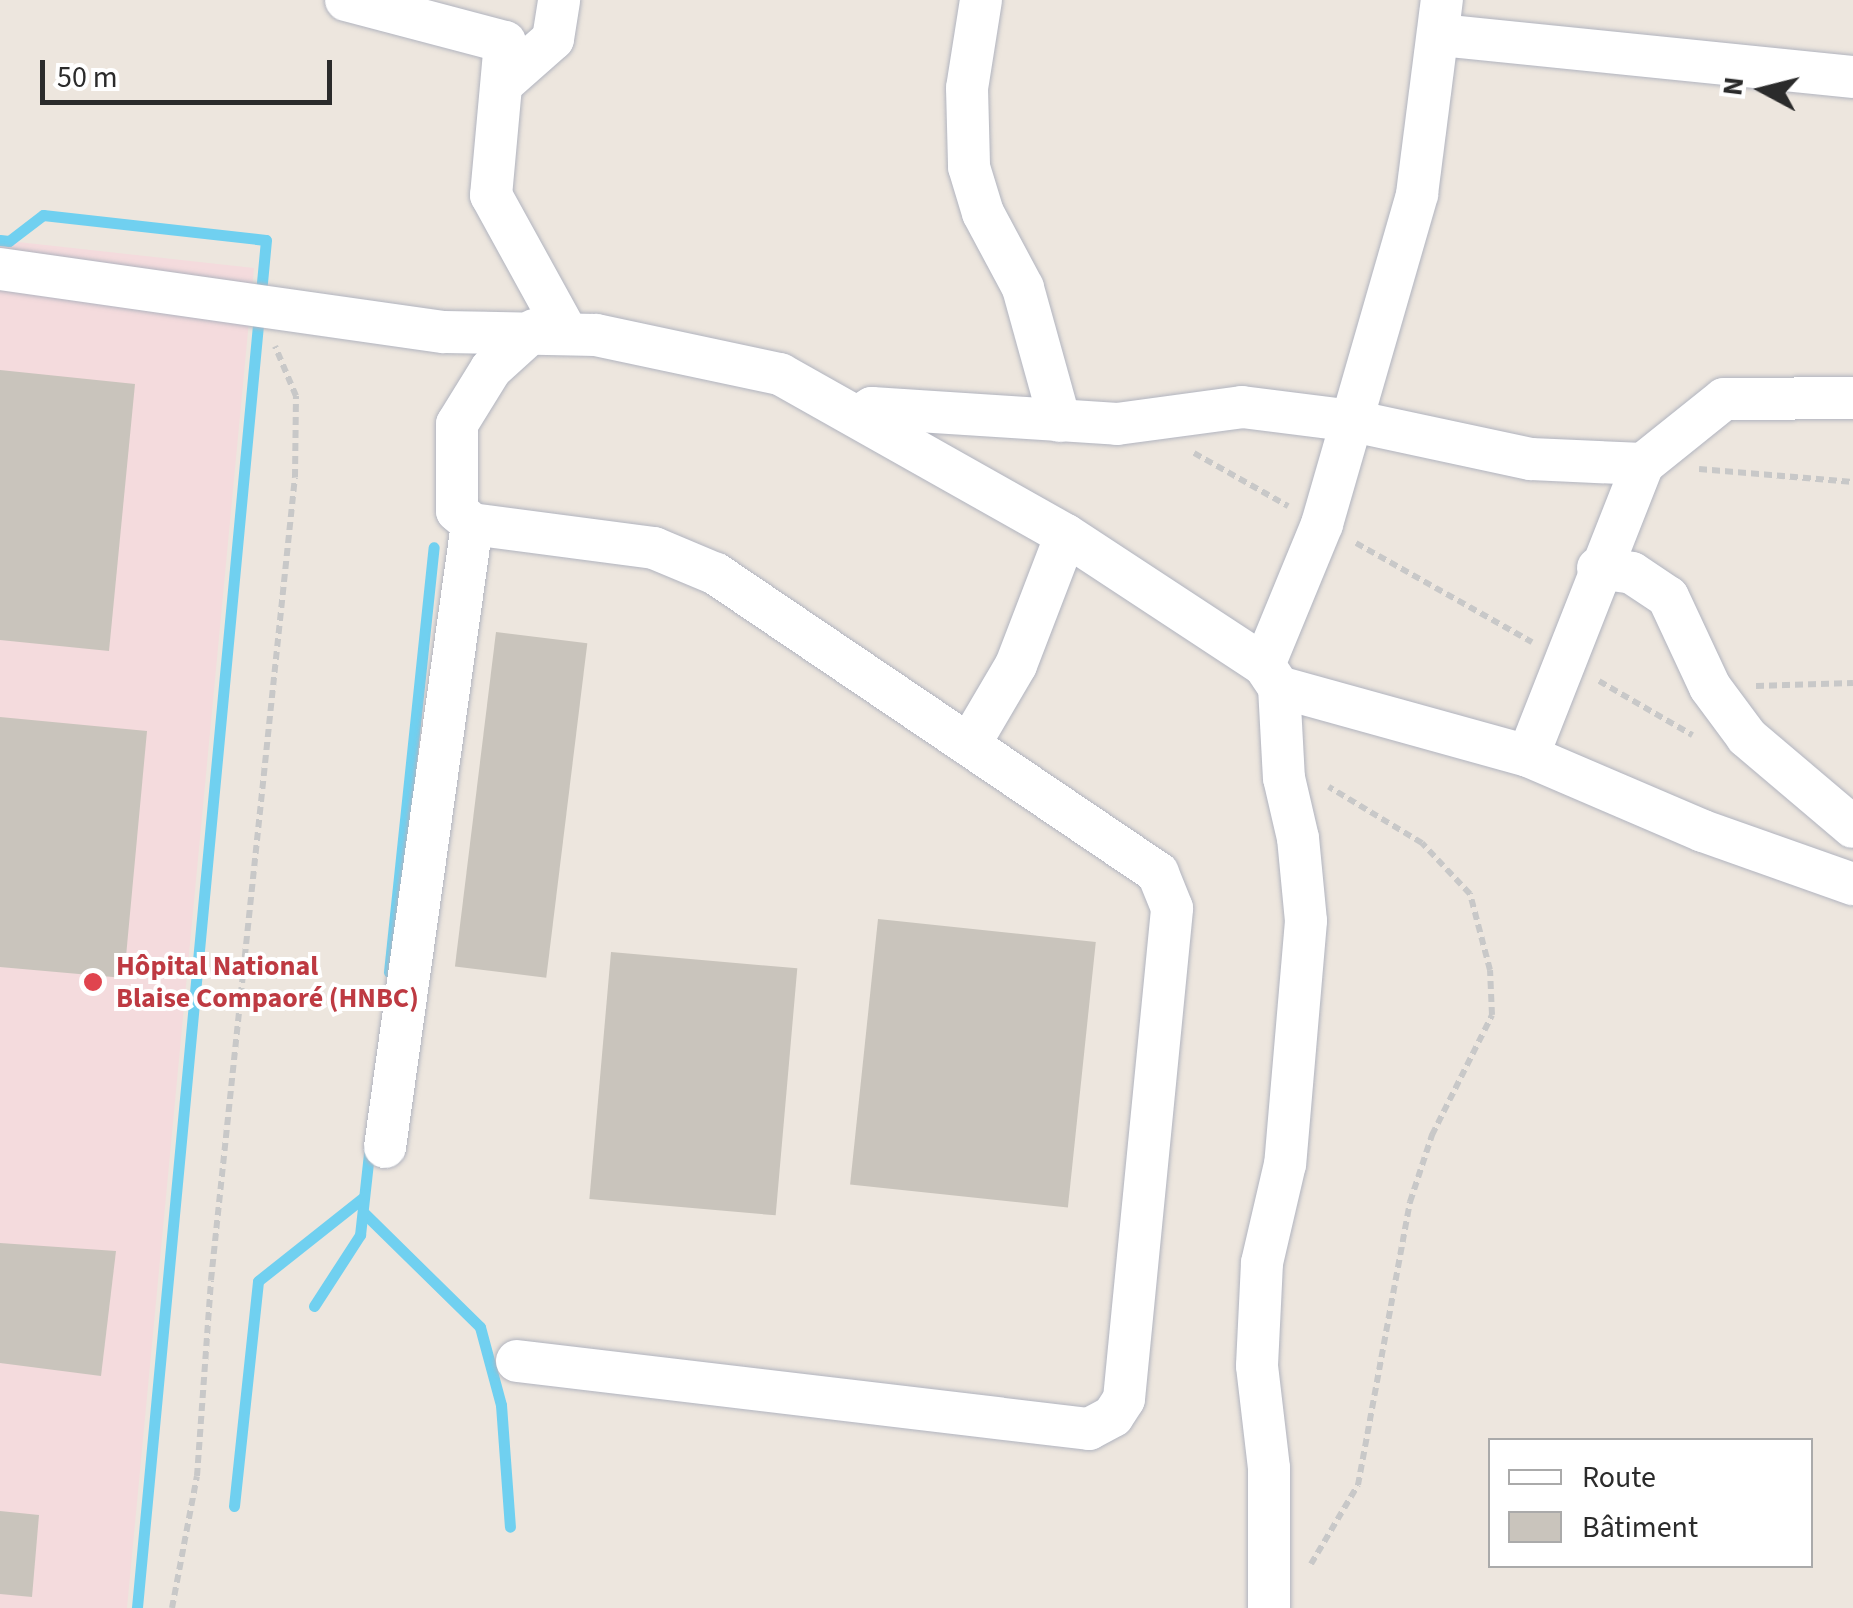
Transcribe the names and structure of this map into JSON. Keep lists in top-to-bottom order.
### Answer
{
  "places": ["Hôpital National Blaise Compaoré (HNBC)"],
  "legend": ["Route", "Bâtiment"],
  "scale_bar": "50 m",
  "north": "left"
}
